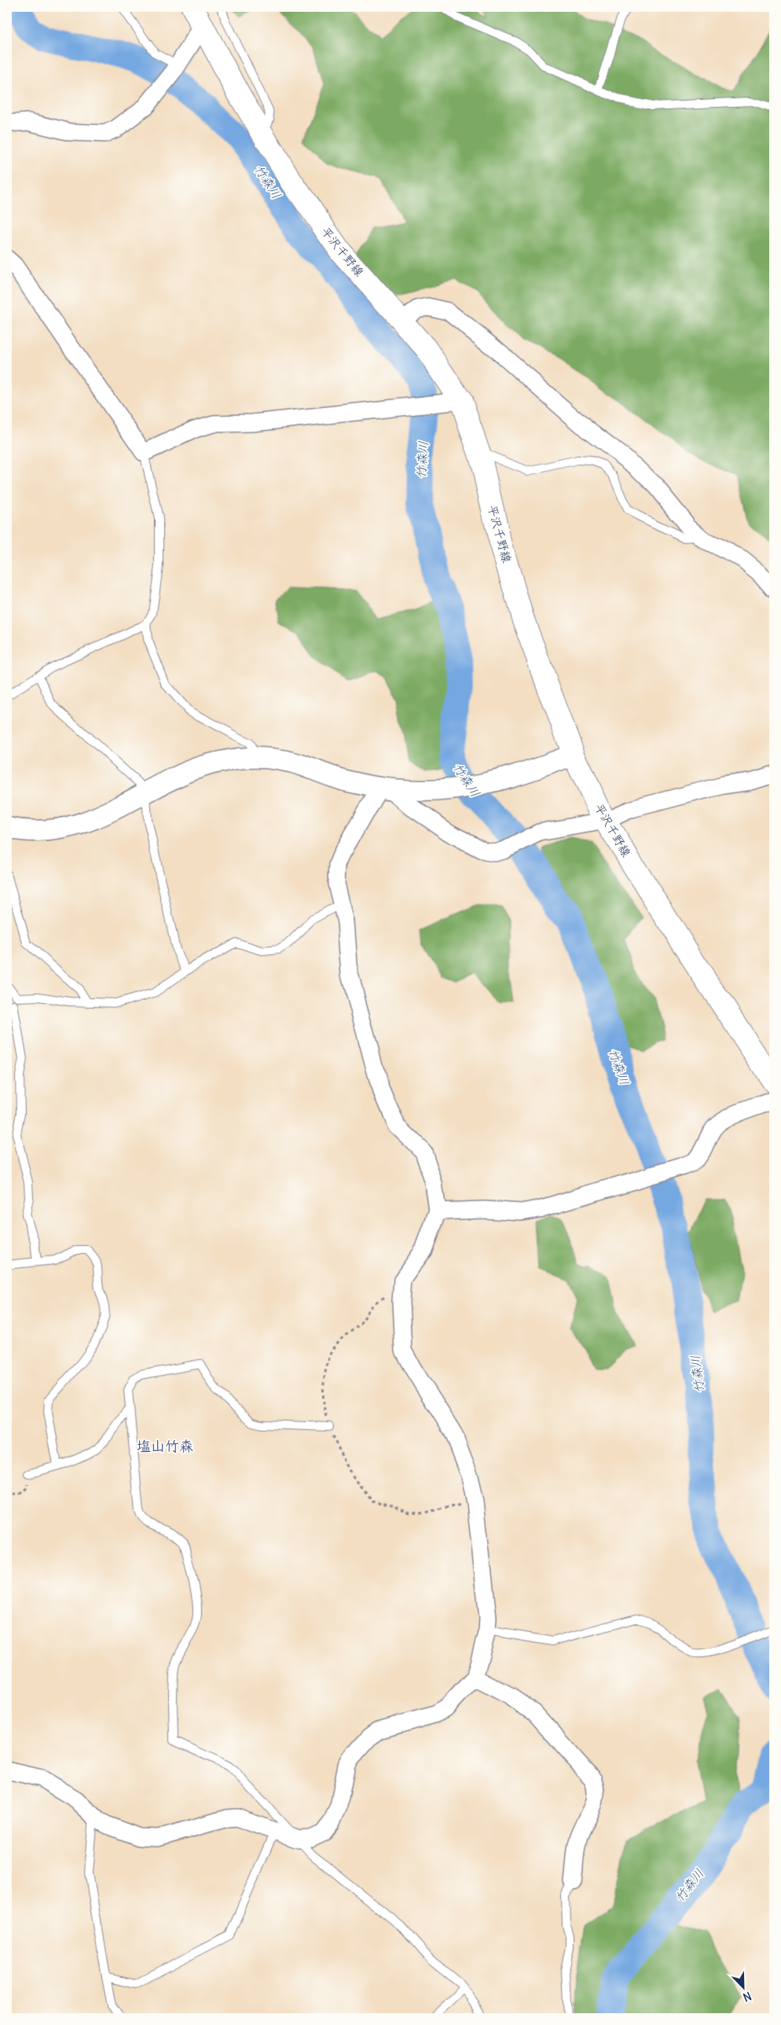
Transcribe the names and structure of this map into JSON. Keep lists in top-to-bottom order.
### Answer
{
  "streets": {
    "main road": ["平沢千野線"]
  },
  "districts": ["塩山竹森"],
  "water": ["竹森川"],
  "north": "bottom right"
}
